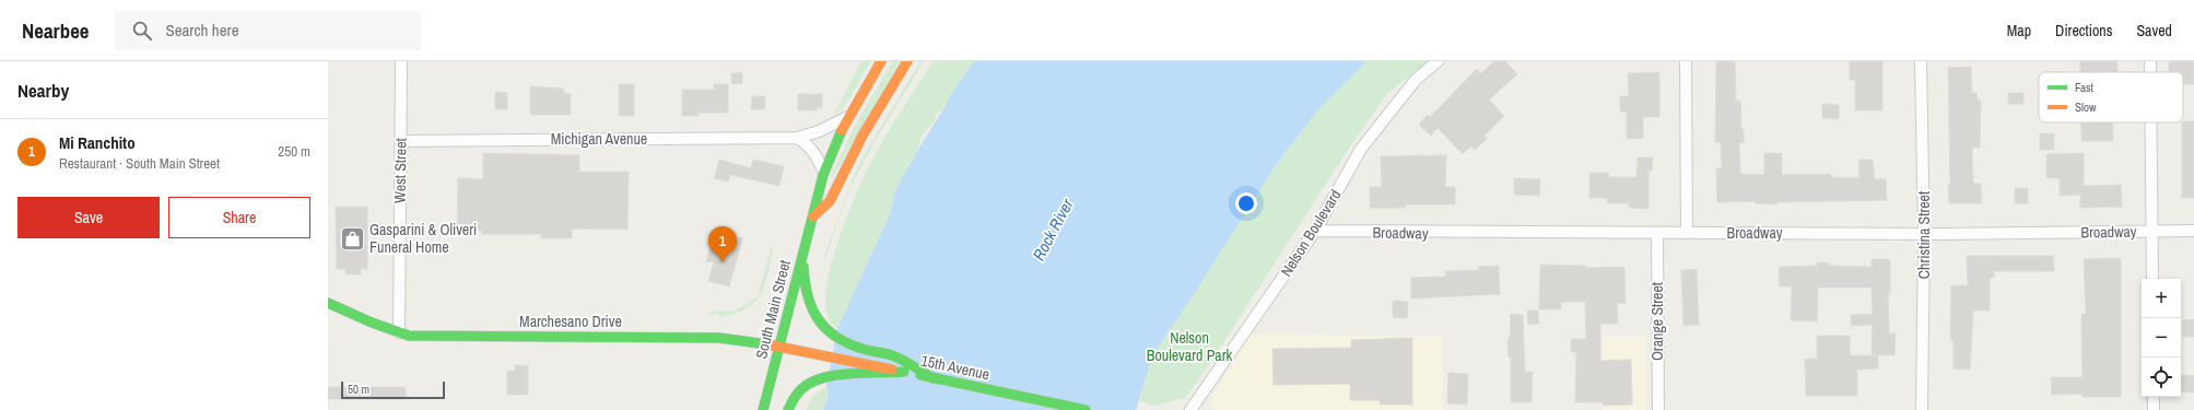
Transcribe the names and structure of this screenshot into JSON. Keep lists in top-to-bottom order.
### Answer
{
  "streets": {
    "main road": ["South Main Street", "Marchesano Drive", "15th Avenue"],
    "street": [
      "Michigan Avenue",
      "West Street",
      "Broadway",
      "Nelson Boulevard",
      "Christina Street",
      "Orange Street"
    ]
  },
  "crossings": [
    ["Michigan Avenue", "West Street"],
    ["Michigan Avenue", "South Main Street"],
    ["West Street", "Marchesano Drive"],
    ["Broadway", "Nelson Boulevard"],
    ["Broadway", "Christina Street"],
    ["Broadway", "Orange Street"],
    ["South Main Street", "Marchesano Drive"],
    ["Marchesano Drive", "15th Avenue"]
  ],
  "water": ["Rock River"],
  "parks": ["Nelson Boulevard Park"],
  "places": {
    "shop": ["Gasparini & Oliveri Funeral Home"]
  },
  "legend": ["Fast", "Slow"],
  "scale_bar": "50 m",
  "page": {
    "header": "Nearbee",
    "search": "Search here",
    "nav": ["Map", "Directions", "Saved"],
    "heading": "Nearby",
    "list": [
      {
        "mark": "1",
        "name": "Mi Ranchito",
        "note": "Restaurant · South Main Street",
        "value": "250 m"
      }
    ],
    "buttons": ["Save", "Share"],
    "pins": "1",
    "map_buttons": ["+", "−"],
    "scale": "50 m"
  }
}
